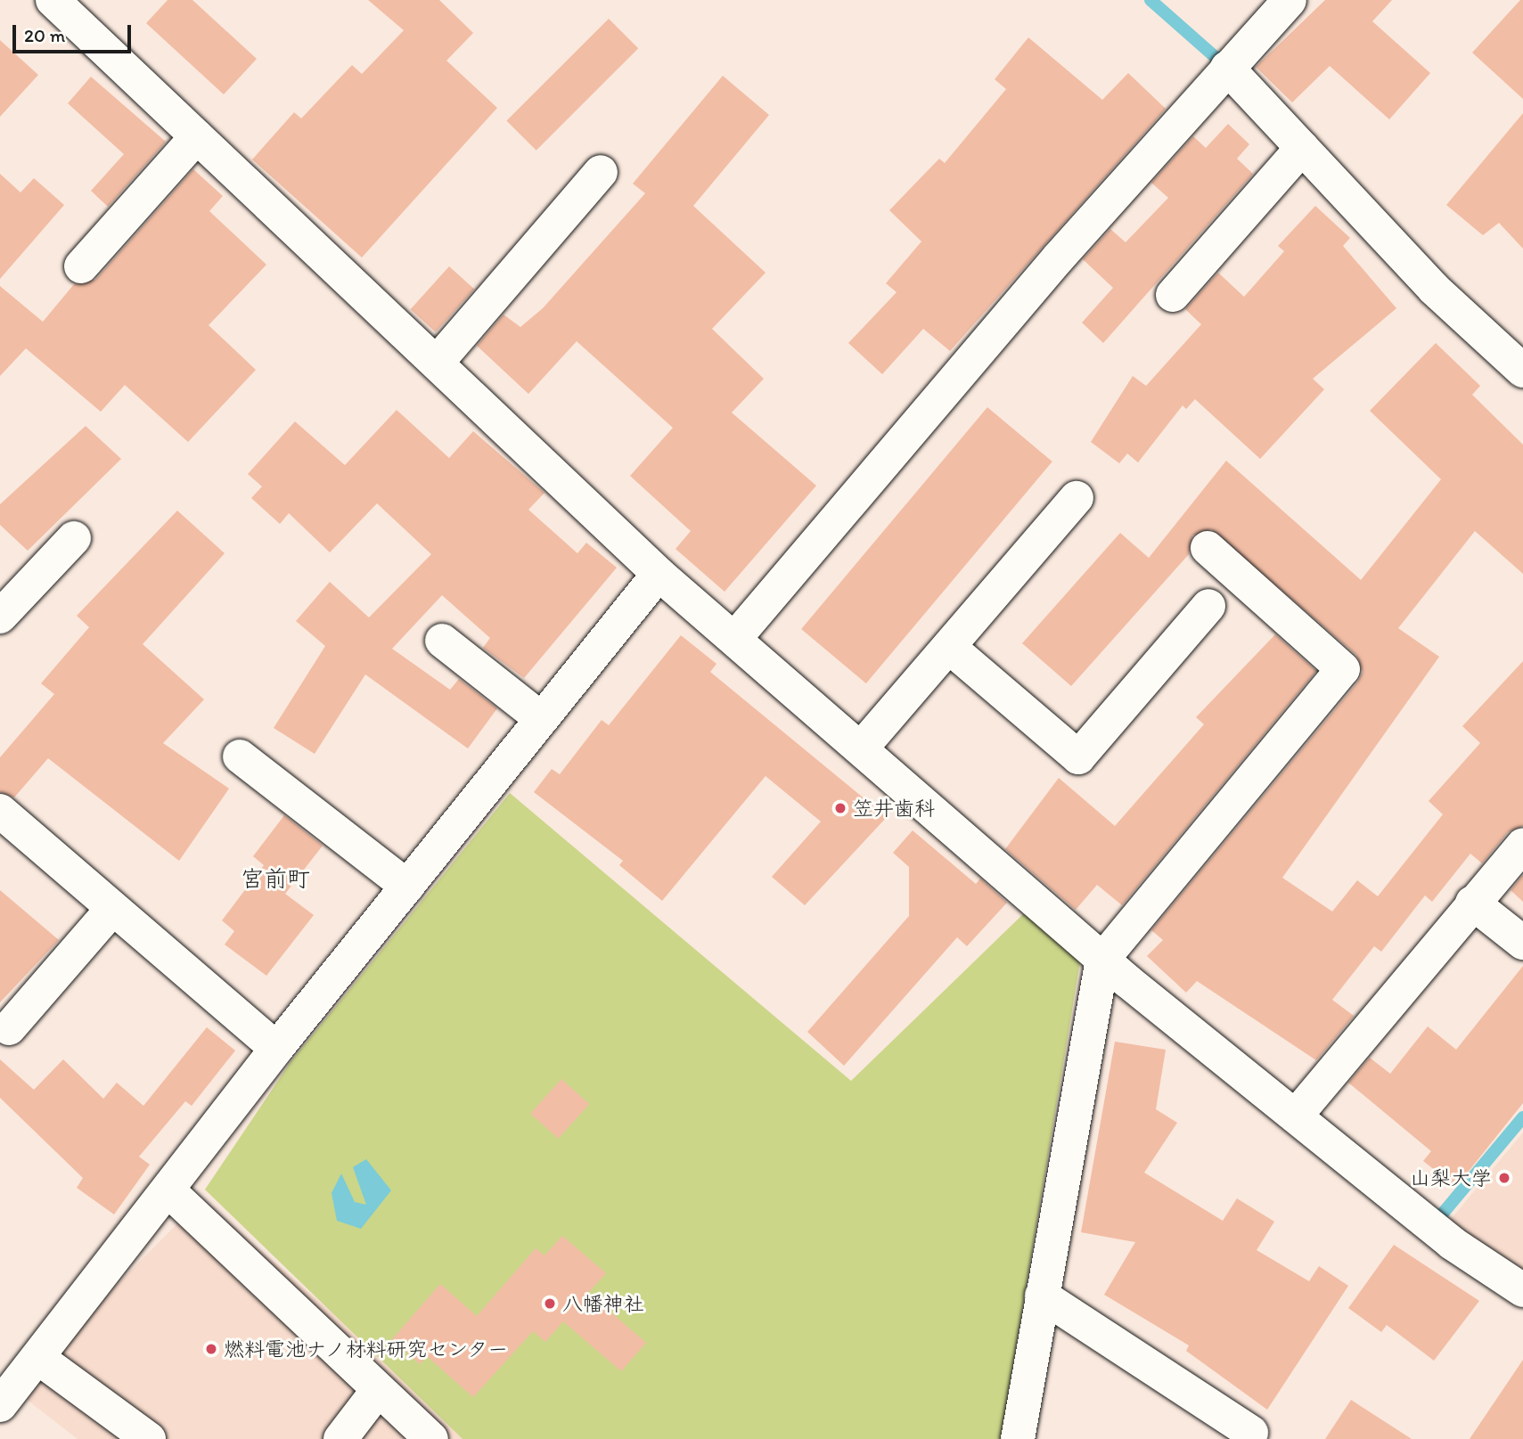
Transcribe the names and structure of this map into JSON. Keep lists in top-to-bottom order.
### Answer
{
  "districts": ["宮前町"],
  "places": [
    "笠井歯科",
    "山梨大学",
    "八幡神社",
    "燃料電池ナノ材料研究センター"
  ],
  "scale_bar": "20 m"
}
